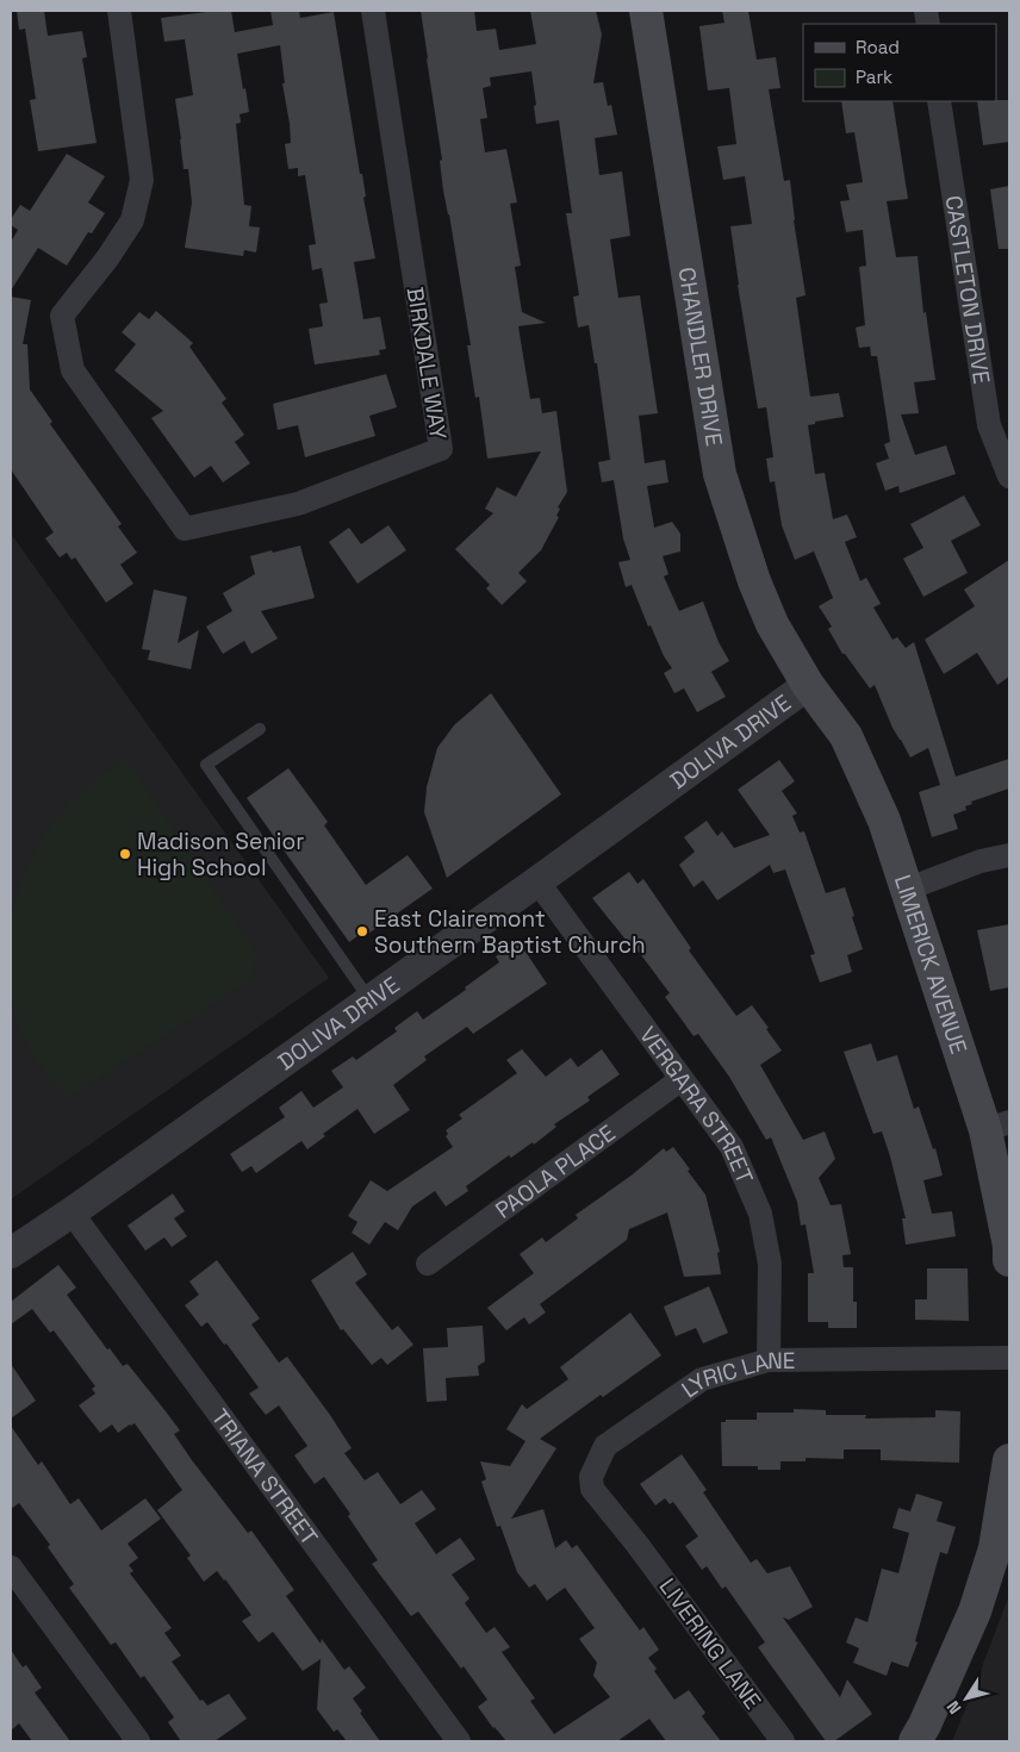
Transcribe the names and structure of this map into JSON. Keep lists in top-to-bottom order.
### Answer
{
  "streets": {
    "main road": ["CHANDLER DRIVE", "LIMERICK AVENUE"],
    "street": [
      "CASTLETON DRIVE",
      "BIRKDALE WAY",
      "DOLIVA DRIVE",
      "VERGARA STREET",
      "PAOLA PLACE",
      "LYRIC LANE",
      "TRIANA STREET",
      "LIVERING LANE"
    ]
  },
  "crossings": [
    ["CHANDLER DRIVE", "DOLIVA DRIVE"],
    ["CHANDLER DRIVE", "LIMERICK AVENUE"],
    ["DOLIVA DRIVE", "LIMERICK AVENUE"],
    ["DOLIVA DRIVE", "VERGARA STREET"],
    ["DOLIVA DRIVE", "TRIANA STREET"],
    ["VERGARA STREET", "PAOLA PLACE"],
    ["VERGARA STREET", "LYRIC LANE"],
    ["LYRIC LANE", "LIVERING LANE"]
  ],
  "places": ["Madison Senior High School", "East Clairemont Southern Baptist Church"],
  "legend": ["Road", "Park"],
  "north": "bottom left"
}
